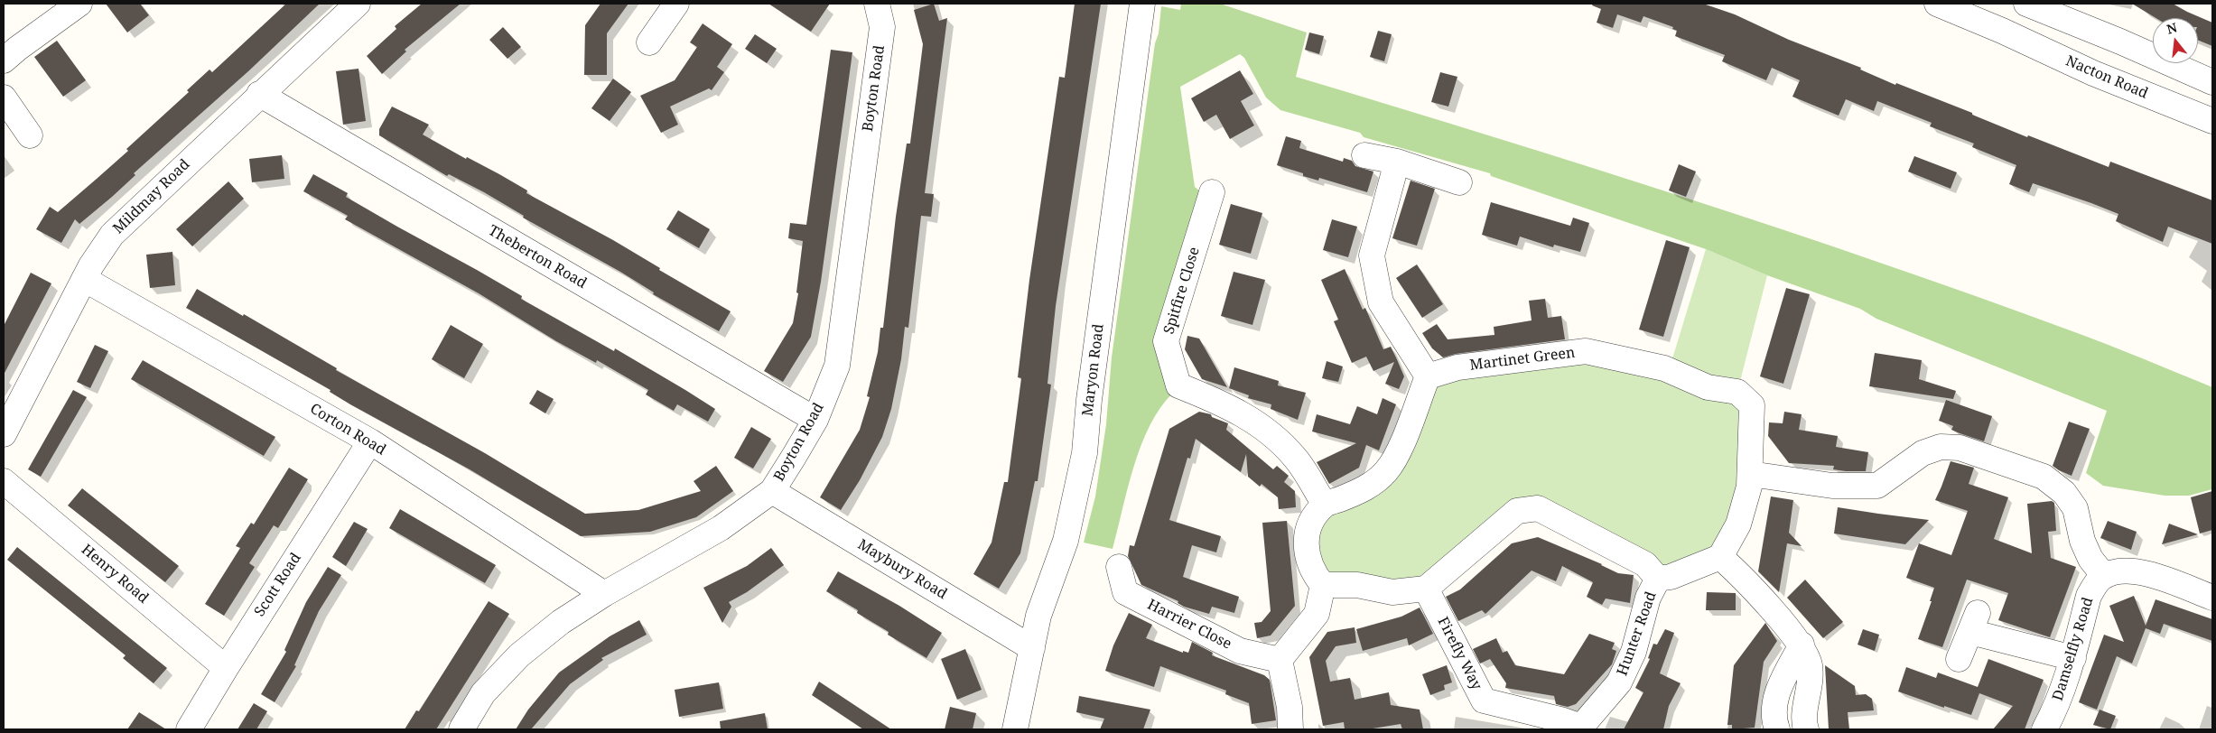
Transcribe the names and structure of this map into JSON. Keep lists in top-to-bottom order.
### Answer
{
  "streets": {
    "street": [
      "Nacton Road",
      "Boyton Road",
      "Mildmay Road",
      "Theberton Road",
      "Spitfire Close",
      "Martinet Green",
      "Maryon Road",
      "Corton Road",
      "Maybury Road",
      "Henry Road",
      "Scott Road",
      "Harrier Close",
      "Hunter Road",
      "Damselfly Road",
      "Firefly Way"
    ]
  },
  "crossings": [
    ["Boyton Road", "Theberton Road"],
    ["Boyton Road", "Corton Road"],
    ["Boyton Road", "Maybury Road"],
    ["Mildmay Road", "Theberton Road"],
    ["Mildmay Road", "Corton Road"],
    ["Maryon Road", "Maybury Road"],
    ["Corton Road", "Scott Road"],
    ["Henry Road", "Scott Road"],
    ["Hunter Road", "Firefly Way"]
  ],
  "north": "top"
}
